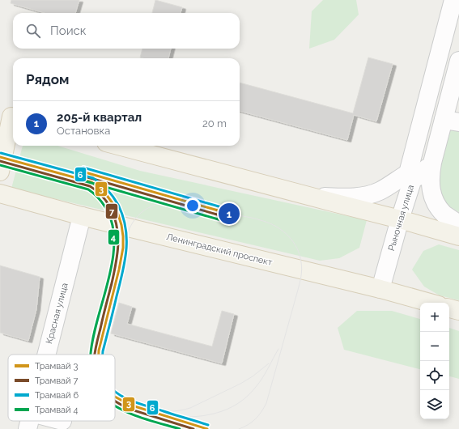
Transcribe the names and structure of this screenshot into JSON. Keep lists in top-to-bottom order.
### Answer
{
  "streets": {
    "main road": ["Ленинградский проспект"],
    "street": ["Рыночная улица", "Красная улица"]
  },
  "crossings": [
    ["Рыночная улица", "Ленинградский проспект"],
    ["Ленинградский проспект", "Красная улица"]
  ],
  "lines": [
    "tram line 6",
    "tram line 3",
    "tram line 7",
    "tram line 4"
  ],
  "legend": [
    "Трамвай 3",
    "Трамвай 7",
    "Трамвай 6",
    "Трамвай 4"
  ],
  "page": {
    "search": "Поиск",
    "heading": "Рядом",
    "list": [
      {
        "mark": "1",
        "name": "205-й квартал",
        "note": "Остановка",
        "value": "20 m"
      }
    ],
    "pins": "1",
    "map_buttons": ["+", "−"]
  }
}
